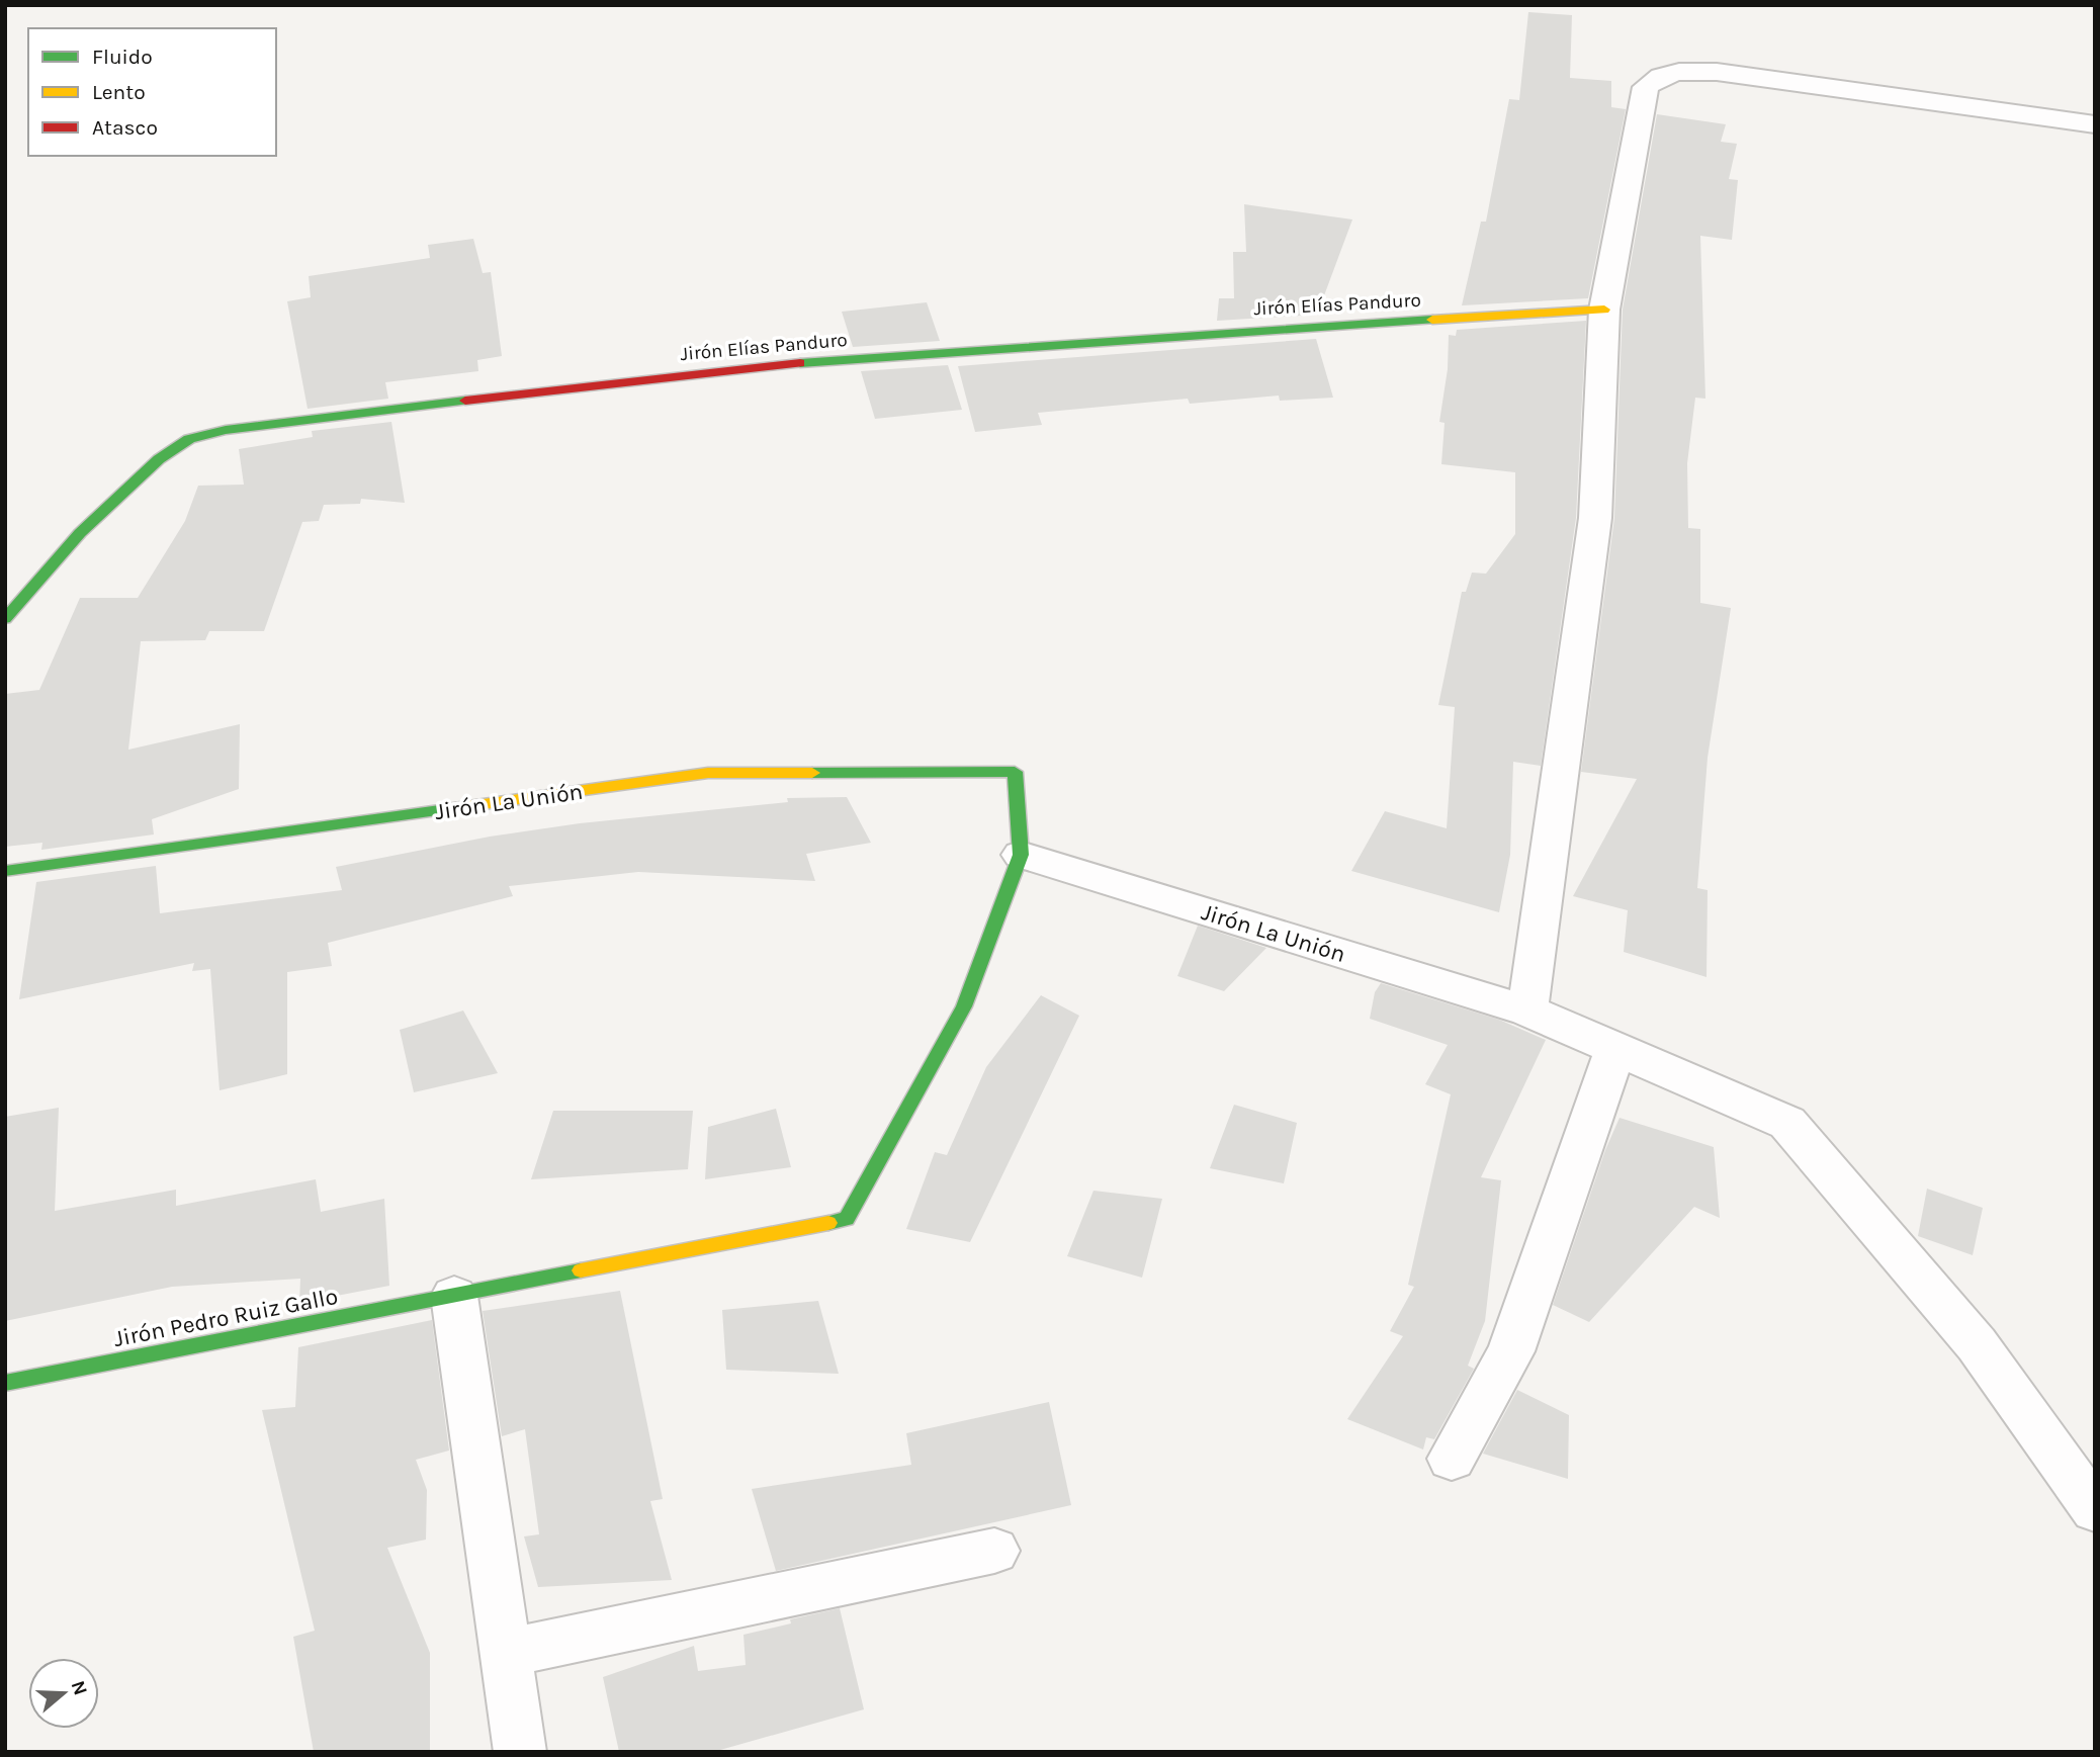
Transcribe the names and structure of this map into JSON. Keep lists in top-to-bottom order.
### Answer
{
  "streets": {
    "street": ["Jirón Elías Panduro", "Jirón La Unión", "Jirón Pedro Ruiz Gallo"]
  },
  "crossings": [
    ["Jirón La Unión", "Jirón Pedro Ruiz Gallo"]
  ],
  "legend": ["Fluido", "Lento", "Atasco"],
  "north": "right"
}
